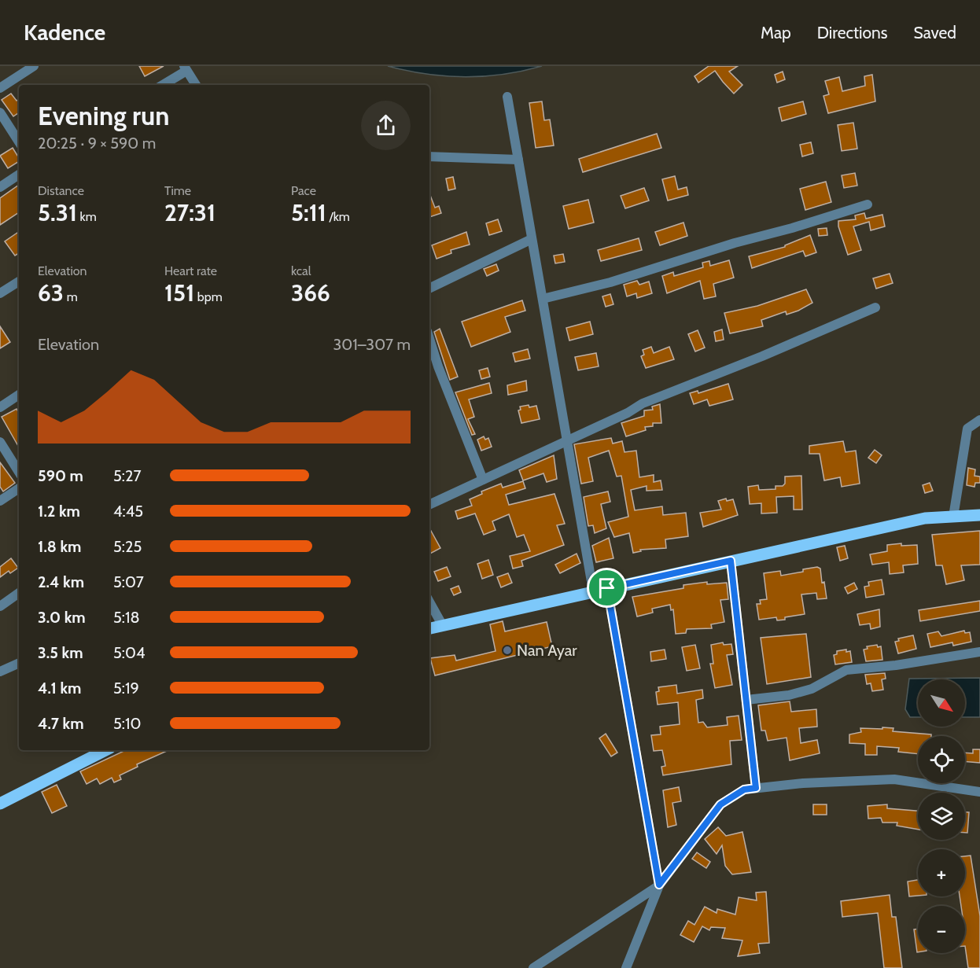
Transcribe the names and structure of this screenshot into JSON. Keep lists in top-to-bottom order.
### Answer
{
  "places": ["Nan Ayar"],
  "north": "bottom right",
  "page": {
    "header": "Kadence",
    "nav": ["Map", "Directions", "Saved"],
    "heading": ["Evening run", "20:25 · 9 × 590 m"],
    "stats": [
      ["Distance", "5.31 km"],
      ["Time", "27:31"],
      ["Pace", "5:11 /km"],
      ["Elevation", "63 m"],
      ["Heart rate", "151 bpm"],
      ["kcal", "366"]
    ],
    "chart": ["Elevation", "301–307 m"],
    "list": [
      {
        "name": "590 m",
        "note": "5:27"
      },
      {
        "name": "1.2 km",
        "note": "4:45"
      },
      {
        "name": "1.8 km",
        "note": "5:25"
      },
      {
        "name": "2.4 km",
        "note": "5:07"
      },
      {
        "name": "3.0 km",
        "note": "5:18"
      },
      {
        "name": "3.5 km",
        "note": "5:04"
      },
      {
        "name": "4.1 km",
        "note": "5:19"
      },
      {
        "name": "4.7 km",
        "note": "5:10"
      }
    ],
    "map_buttons": ["+", "−"]
  }
}
